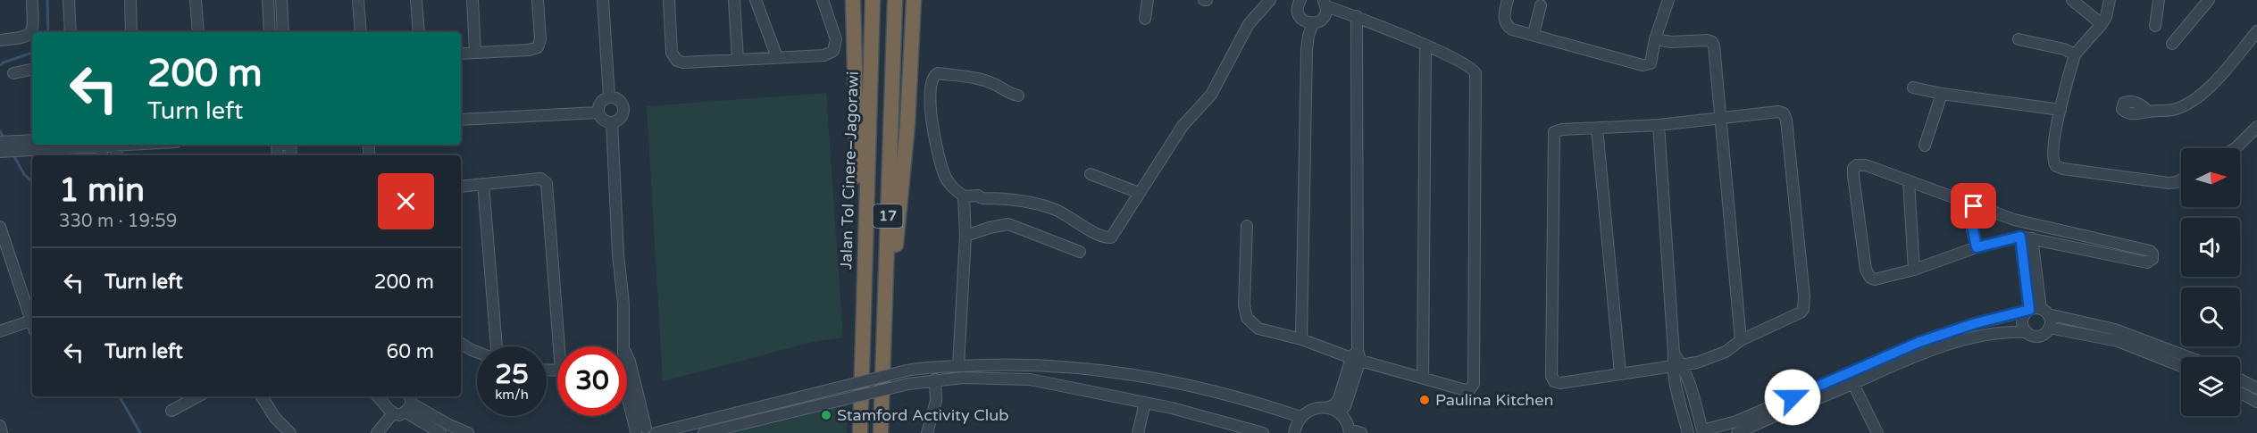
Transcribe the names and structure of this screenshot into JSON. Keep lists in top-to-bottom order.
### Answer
{
  "streets": {
    "highway": ["Jalan Tol Cinere–Jagorawi", "17"]
  },
  "crossings": [
    ["Jalan Tol Cinere–Jagorawi", "17"]
  ],
  "places": ["Paulina Kitchen", "Stamford Activity Club"],
  "north": "right",
  "page": {
    "turn": ["200 m", "Turn left"],
    "heading": ["1 min", "330 m · 19:59"],
    "list": [
      {
        "name": "Turn left",
        "value": "200 m"
      },
      {
        "name": "Turn left",
        "value": "60 m"
      }
    ],
    "speed": "25 km/h",
    "limit": "30"
  }
}
